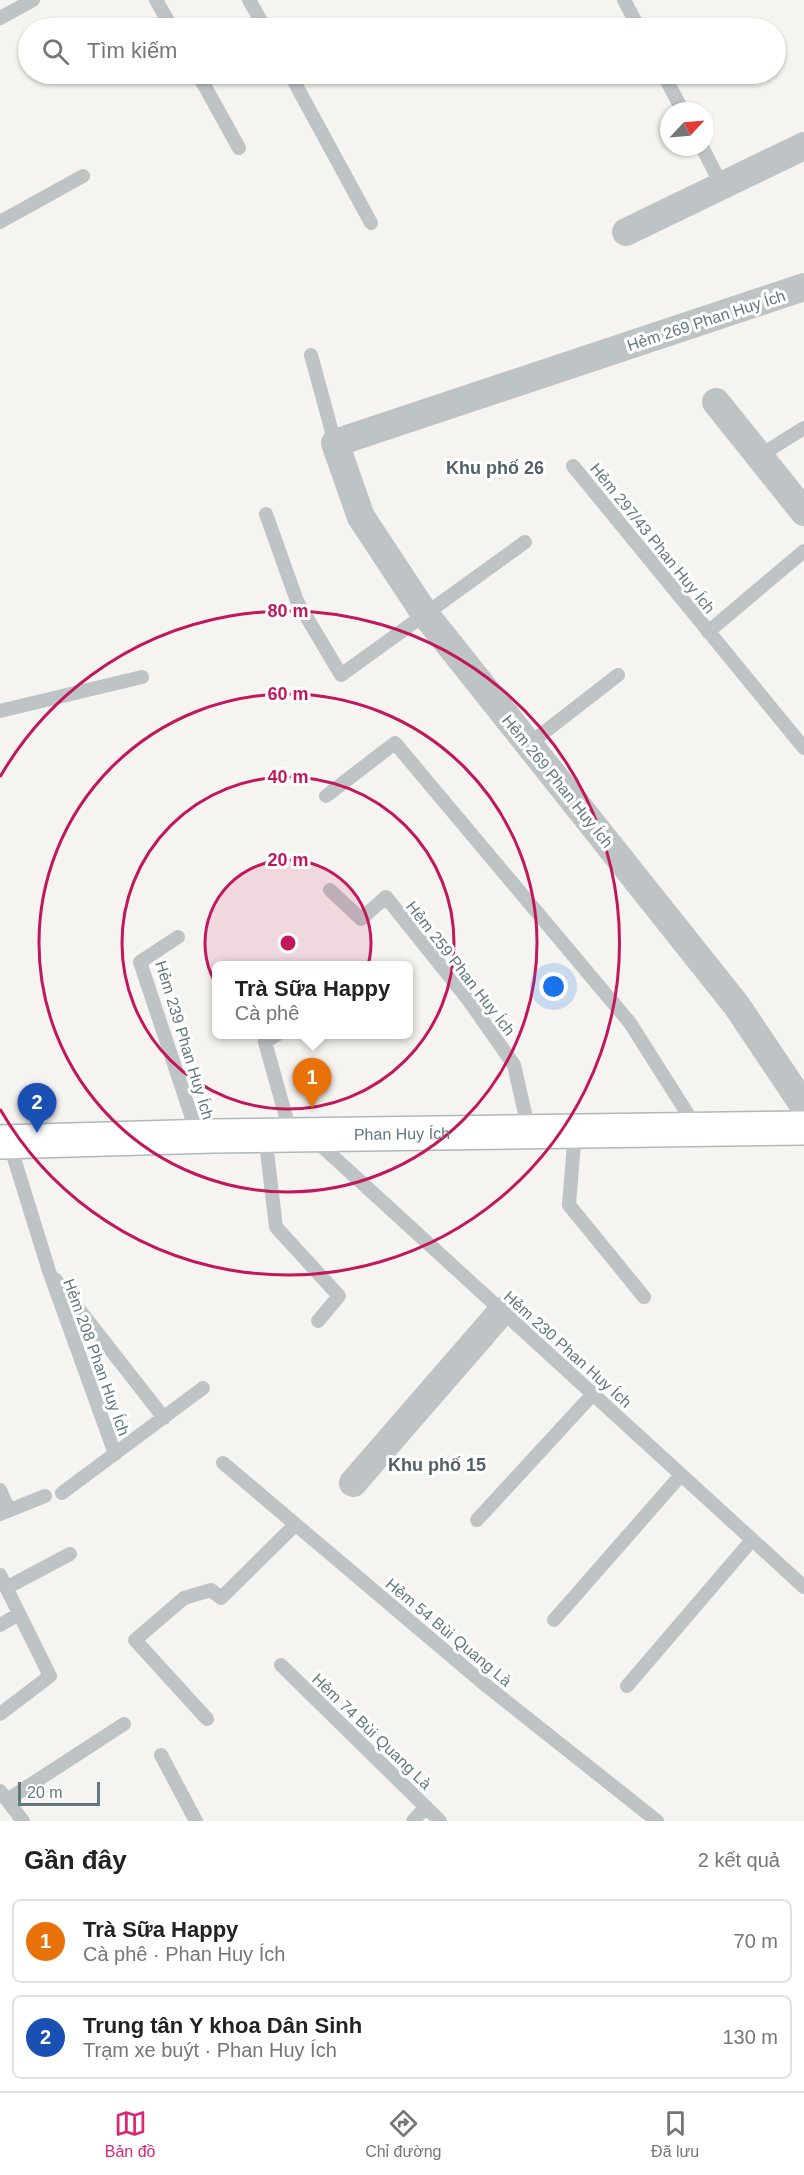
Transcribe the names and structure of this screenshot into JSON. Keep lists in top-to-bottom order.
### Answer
{
  "streets": {
    "main road": ["Phan Huy Ích"],
    "street": ["Hẻm 269 Phan Huy Ích"],
    "lane": [
      "Hẻm 297/43 Phan Huy Ích",
      "Hẻm 259 Phan Huy Ích",
      "Hẻm 239 Phan Huy Ích",
      "Hẻm 230 Phan Huy Ích",
      "Hẻm 208 Phan Huy Ích",
      "Hẻm 54 Bùi Quang Là",
      "Hẻm 74 Bùi Quang Là"
    ]
  },
  "crossings": [
    ["Hẻm 259 Phan Huy Ích", "Phan Huy Ích"],
    ["Hẻm 239 Phan Huy Ích", "Phan Huy Ích"],
    ["Phan Huy Ích", "Hẻm 230 Phan Huy Ích"],
    ["Phan Huy Ích", "Hẻm 208 Phan Huy Ích"]
  ],
  "districts": ["Khu phố 26", "Khu phố 15"],
  "scale_bar": "20 m",
  "north": "top right",
  "page": {
    "search": "Tìm kiếm",
    "popup": ["Trà Sữa Happy", "Cà phê"],
    "pins": ["1", "2"],
    "scale": "20 m",
    "heading": ["Gần đây", "2 kết quả"],
    "list": [
      {
        "mark": "1",
        "name": "Trà Sữa Happy",
        "note": "Cà phê · Phan Huy Ích",
        "value": "70 m"
      },
      {
        "mark": "2",
        "name": "Trung tân Y khoa Dân Sinh",
        "note": "Trạm xe buýt · Phan Huy Ích",
        "value": "130 m"
      }
    ],
    "nav": ["Bản đồ", "Chỉ đường", "Đã lưu"]
  },
  "rings": [
    "80 m",
    "60 m",
    "40 m",
    "20 m"
  ]
}
